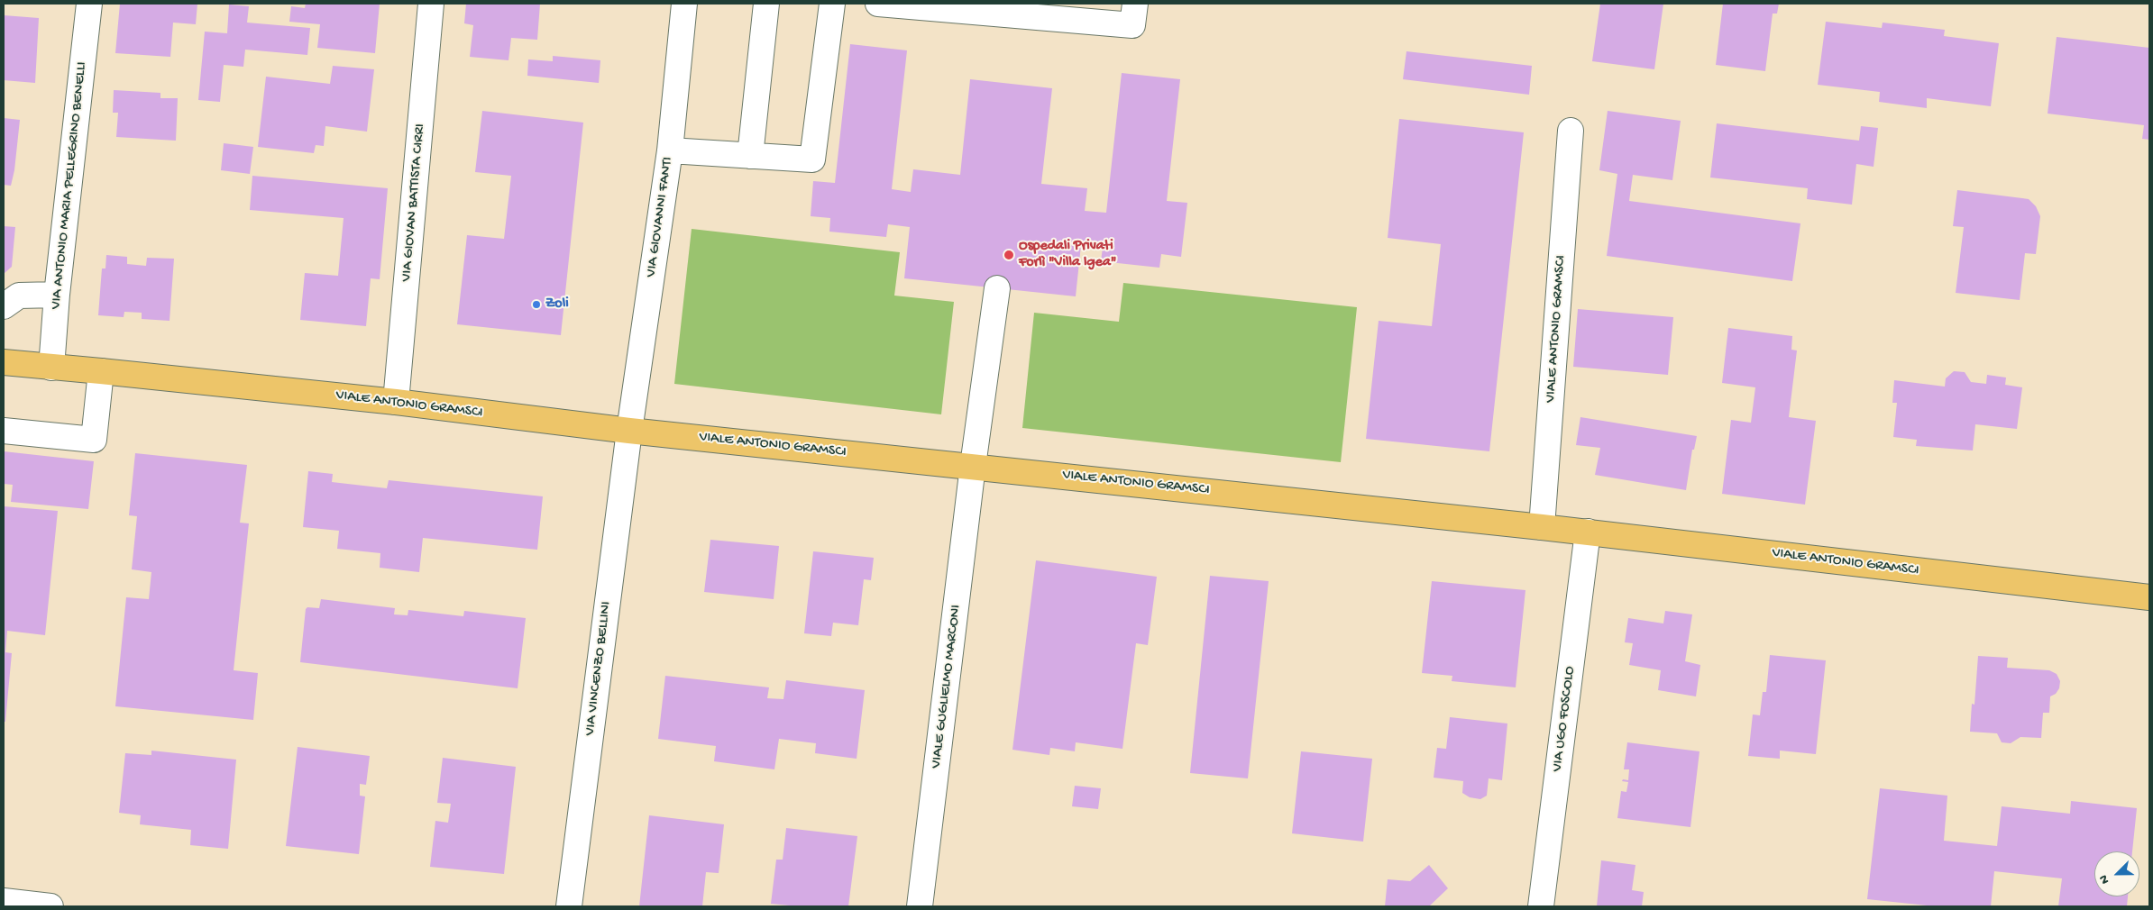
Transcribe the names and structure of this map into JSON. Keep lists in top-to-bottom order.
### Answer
{
  "streets": {
    "main road": ["VIALE ANTONIO GRAMSCI"],
    "street": [
      "VIA ANTONIO MARIA PELLEGRINO BENELLI",
      "VIA GIOVAN BATTISTA CIRRI",
      "VIA GIOVANNI FANTI",
      "VIA VINCENZO BELLINI",
      "VIALE GUGLIELMO MARCONI",
      "VIA UGO FOSCOLO"
    ]
  },
  "crossings": [
    ["VIA ANTONIO MARIA PELLEGRINO BENELLI", "VIALE ANTONIO GRAMSCI"],
    ["VIA GIOVAN BATTISTA CIRRI", "VIALE ANTONIO GRAMSCI"],
    ["VIA GIOVANNI FANTI", "VIALE ANTONIO GRAMSCI"],
    ["VIA GIOVANNI FANTI", "VIA VINCENZO BELLINI"],
    ["VIALE ANTONIO GRAMSCI", "VIA VINCENZO BELLINI"],
    ["VIALE ANTONIO GRAMSCI", "VIALE GUGLIELMO MARCONI"],
    ["VIALE ANTONIO GRAMSCI", "VIA UGO FOSCOLO"]
  ],
  "places": ["Ospedali Privati Forlì \"Villa Igea\"", "Zoli"],
  "north": "bottom left"
}
